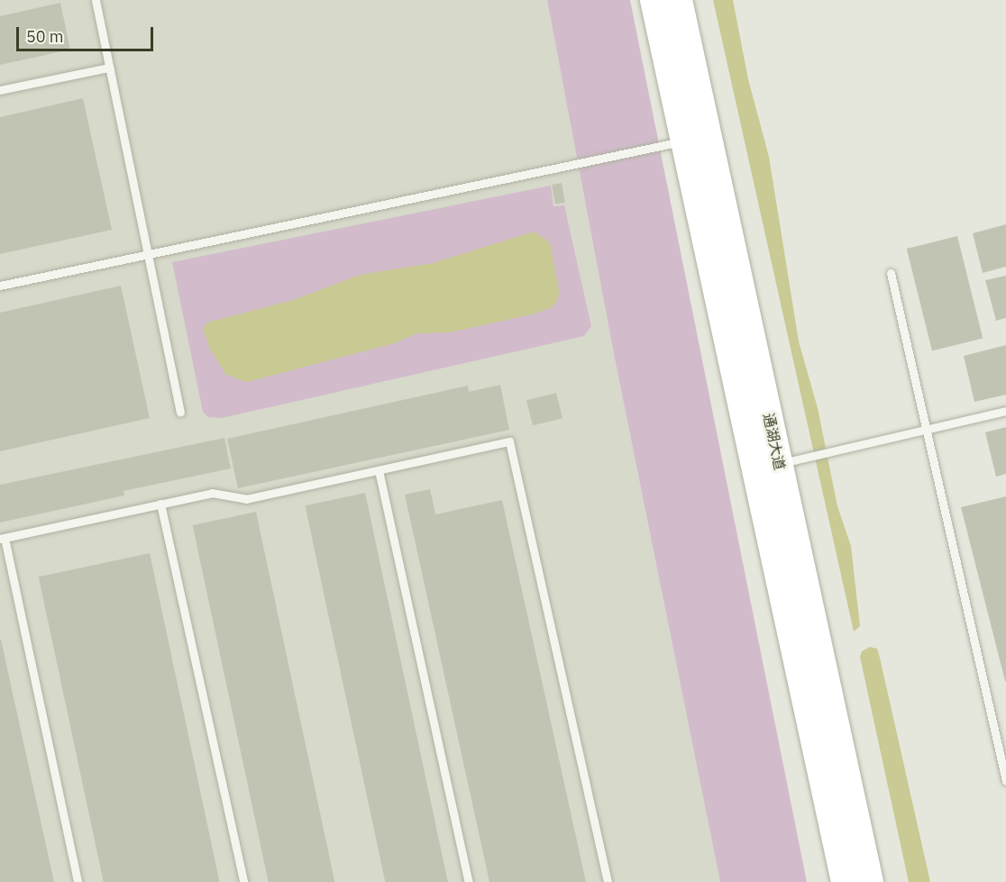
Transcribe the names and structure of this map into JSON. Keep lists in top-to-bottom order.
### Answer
{
  "streets": {
    "main road": ["通湖大道"]
  },
  "scale_bar": "50 m"
}
